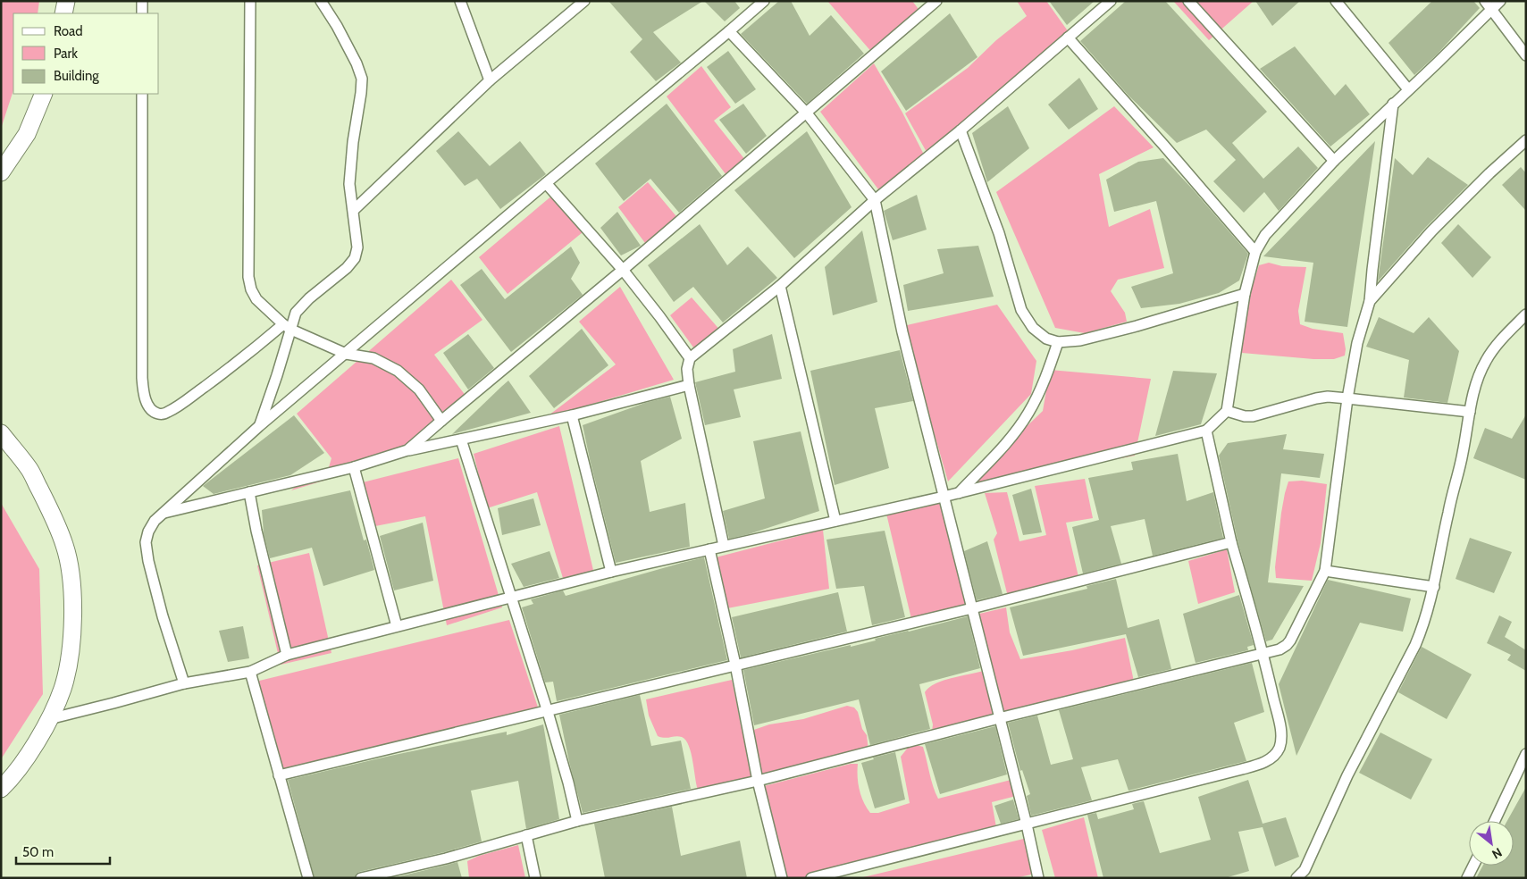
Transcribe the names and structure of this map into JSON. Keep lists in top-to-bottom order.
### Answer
{
  "legend": ["Road", "Park", "Building"],
  "scale_bar": "50 m",
  "north": "bottom right"
}
